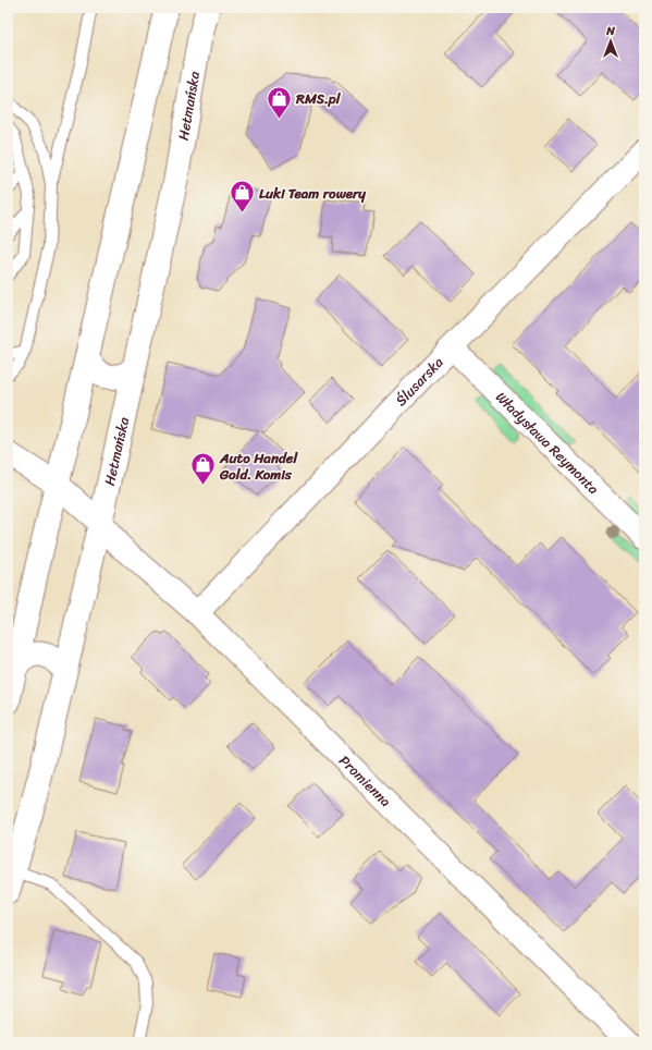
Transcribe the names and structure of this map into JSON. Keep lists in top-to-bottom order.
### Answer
{
  "streets": {
    "main road": ["Hetmańska"],
    "street": ["Ślusarska", "Władysława Reymonta", "Promienna"]
  },
  "crossings": [
    ["Hetmańska", "Promienna"],
    ["Ślusarska", "Władysława Reymonta"],
    ["Ślusarska", "Promienna"]
  ],
  "places": {
    "shop": ["RMS.pl", "Luki Team rowery", "Auto Handel Gold. Komis"]
  },
  "north": "top"
}
